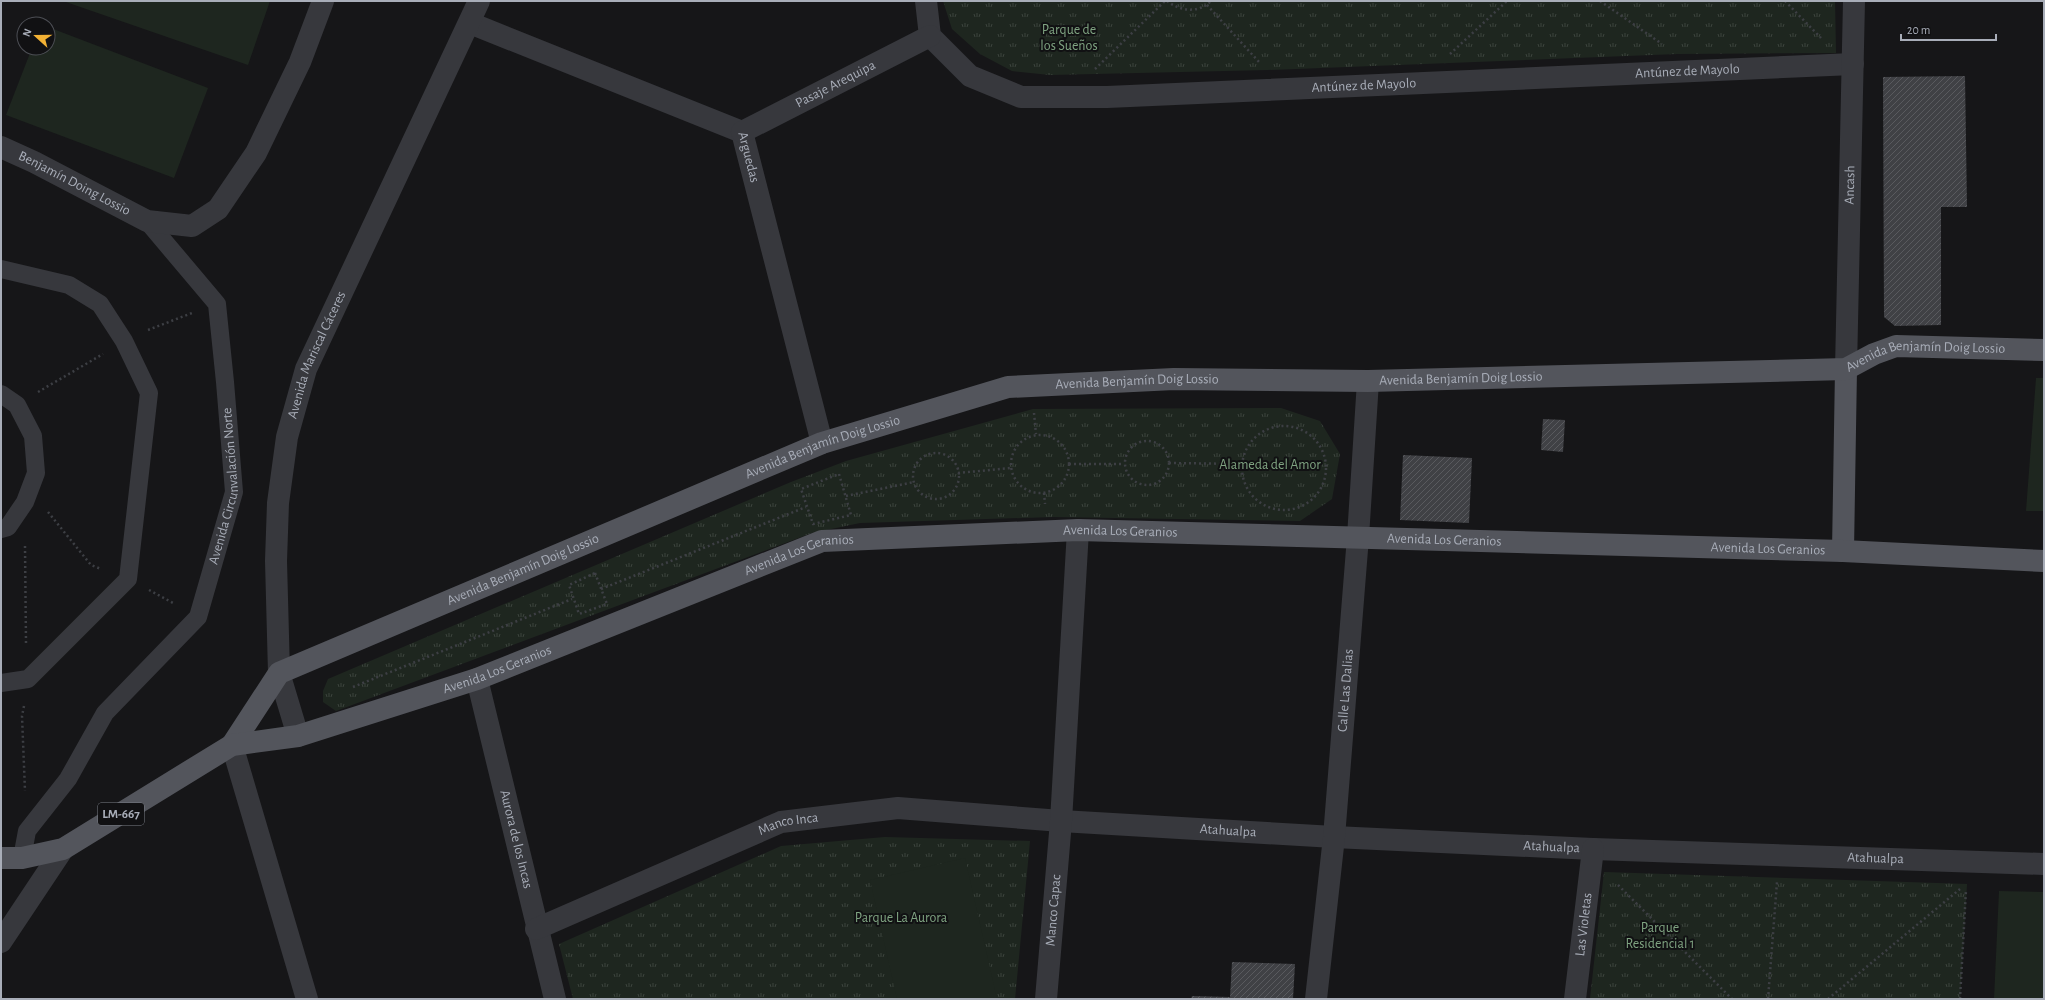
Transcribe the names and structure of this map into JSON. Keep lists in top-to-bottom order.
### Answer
{
  "streets": {
    "main road": ["Avenida Benjamín Doig Lossio", "Avenida Los Geranios", "LM-667"],
    "street": [
      "Antúnez de Mayolo",
      "Pasaje Arequipa",
      "Arguedas",
      "Benjamín Doing Lossio",
      "Ancash",
      "Avenida Mariscal Cáceres",
      "Calle Las Dalias",
      "Manco Inca",
      "Atahualpa",
      "Aurora de los Incas",
      "Manco Capac",
      "Las Violetas"
    ],
    "lane": ["Avenida Circunvalación Norte"]
  },
  "crossings": [
    ["Antúnez de Mayolo", "Pasaje Arequipa"],
    ["Antúnez de Mayolo", "Ancash"],
    ["Pasaje Arequipa", "Arguedas"],
    ["Arguedas", "Avenida Mariscal Cáceres"],
    ["Arguedas", "Avenida Benjamín Doig Lossio"],
    ["Benjamín Doing Lossio", "Avenida Circunvalación Norte"],
    ["Ancash", "Avenida Benjamín Doig Lossio"],
    ["Avenida Mariscal Cáceres", "Avenida Benjamín Doig Lossio"],
    ["Avenida Mariscal Cáceres", "Avenida Los Geranios"],
    ["Avenida Benjamín Doig Lossio", "Avenida Los Geranios"],
    ["Avenida Benjamín Doig Lossio", "Calle Las Dalias"],
    ["Avenida Circunvalación Norte", "Avenida Los Geranios"],
    ["Avenida Los Geranios", "Calle Las Dalias"],
    ["Avenida Los Geranios", "Aurora de los Incas"],
    ["Avenida Los Geranios", "Manco Capac"],
    ["Calle Las Dalias", "Atahualpa"],
    ["Manco Inca", "Atahualpa"],
    ["Manco Inca", "Aurora de los Incas"],
    ["Manco Inca", "Manco Capac"],
    ["Atahualpa", "Manco Capac"],
    ["Atahualpa", "Las Violetas"]
  ],
  "parks": [
    "Parque de los Sueños",
    "Alameda del Amor",
    "Parque La Aurora",
    "Parque Residencial 1"
  ],
  "scale_bar": "20 m",
  "north": "left"
}
